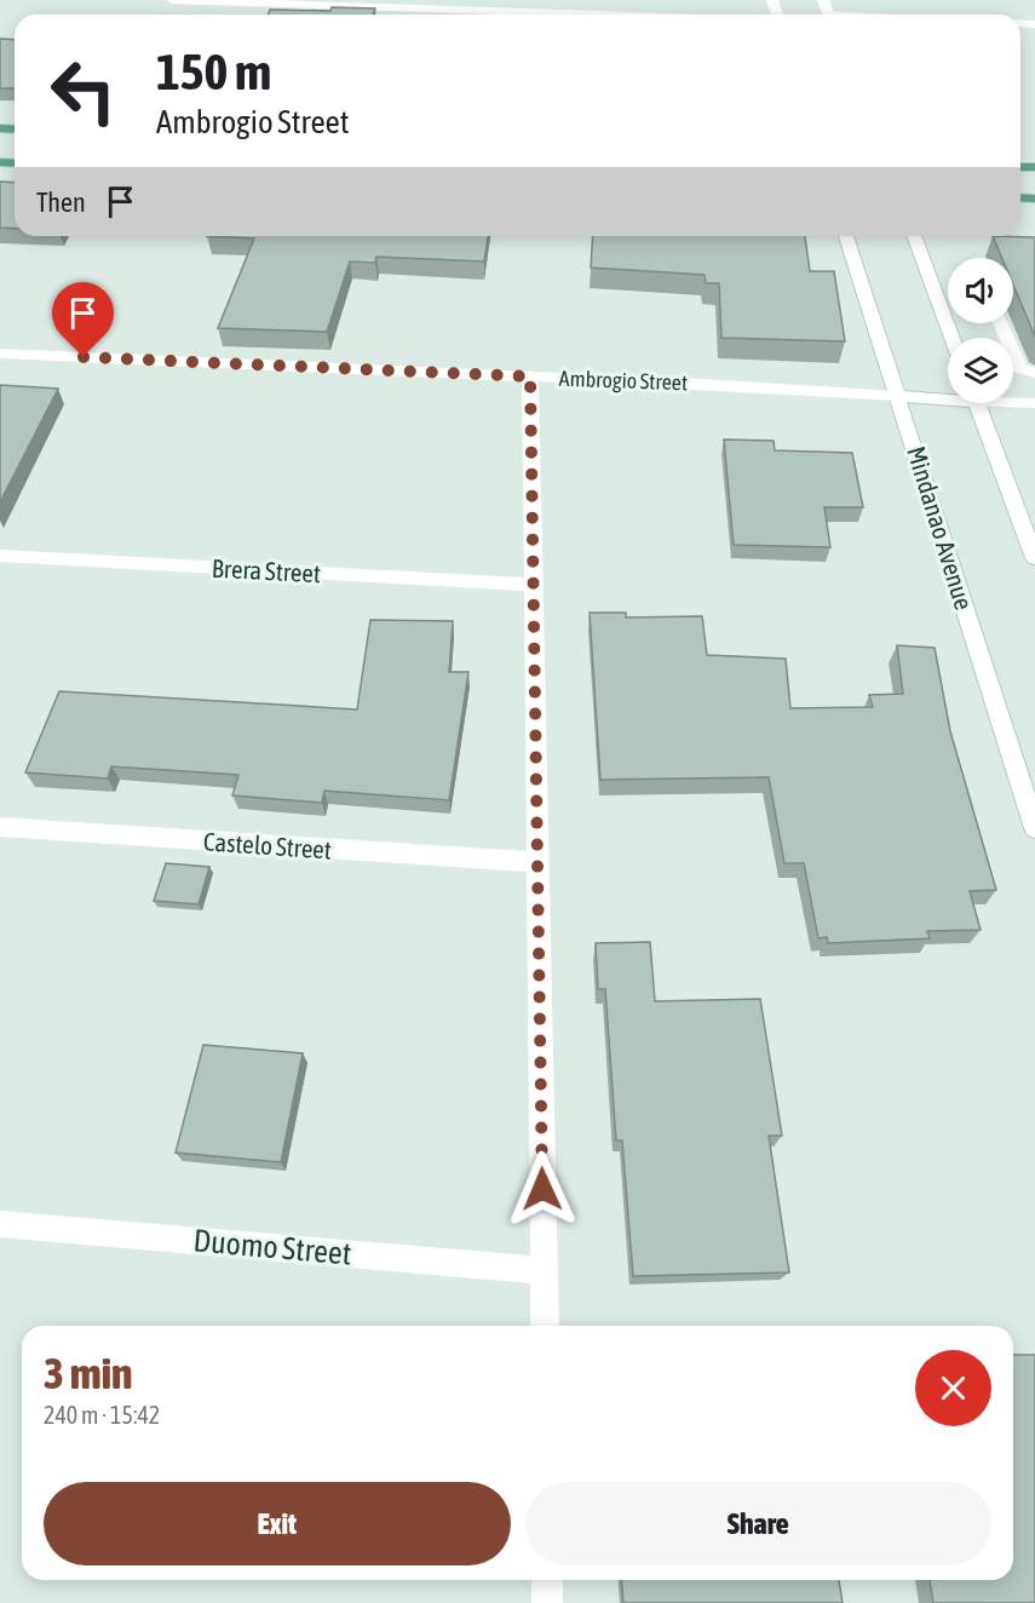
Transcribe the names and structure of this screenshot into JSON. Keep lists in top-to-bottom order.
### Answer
{
  "streets": {
    "street": [
      "Ambrogio Street",
      "Mindanao Avenue",
      "Brera Street",
      "Castelo Street",
      "Duomo Street"
    ]
  },
  "crossings": [
    ["Ambrogio Street", "Mindanao Avenue"]
  ],
  "page": {
    "turn": ["150 m", "Ambrogio Street"],
    "then": "Then",
    "heading": ["3 min", "240 m · 15:42"],
    "buttons": ["Exit", "Share"]
  }
}
